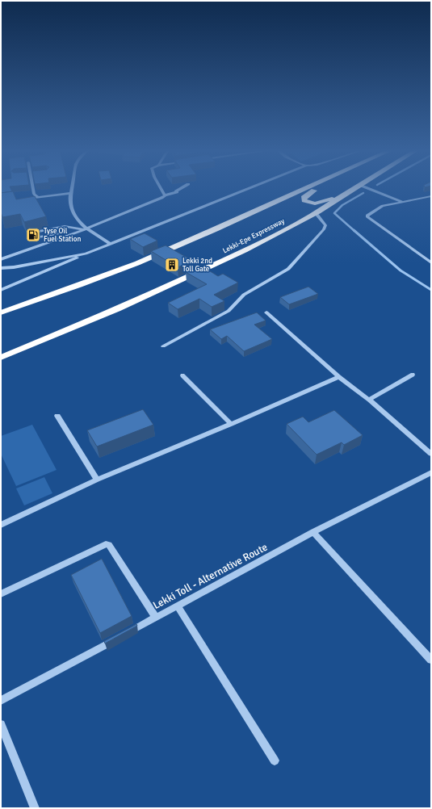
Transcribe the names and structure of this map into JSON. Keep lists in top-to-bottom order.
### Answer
{
  "streets": {
    "highway": ["Lekki-Epe Expressway"],
    "street": ["Lekki Toll - Alternative Route"]
  },
  "places": {
    "fuel station": ["Tyse Oil Fuel Station"],
    "building": ["Lekki 2nd Toll Gate"]
  }
}
